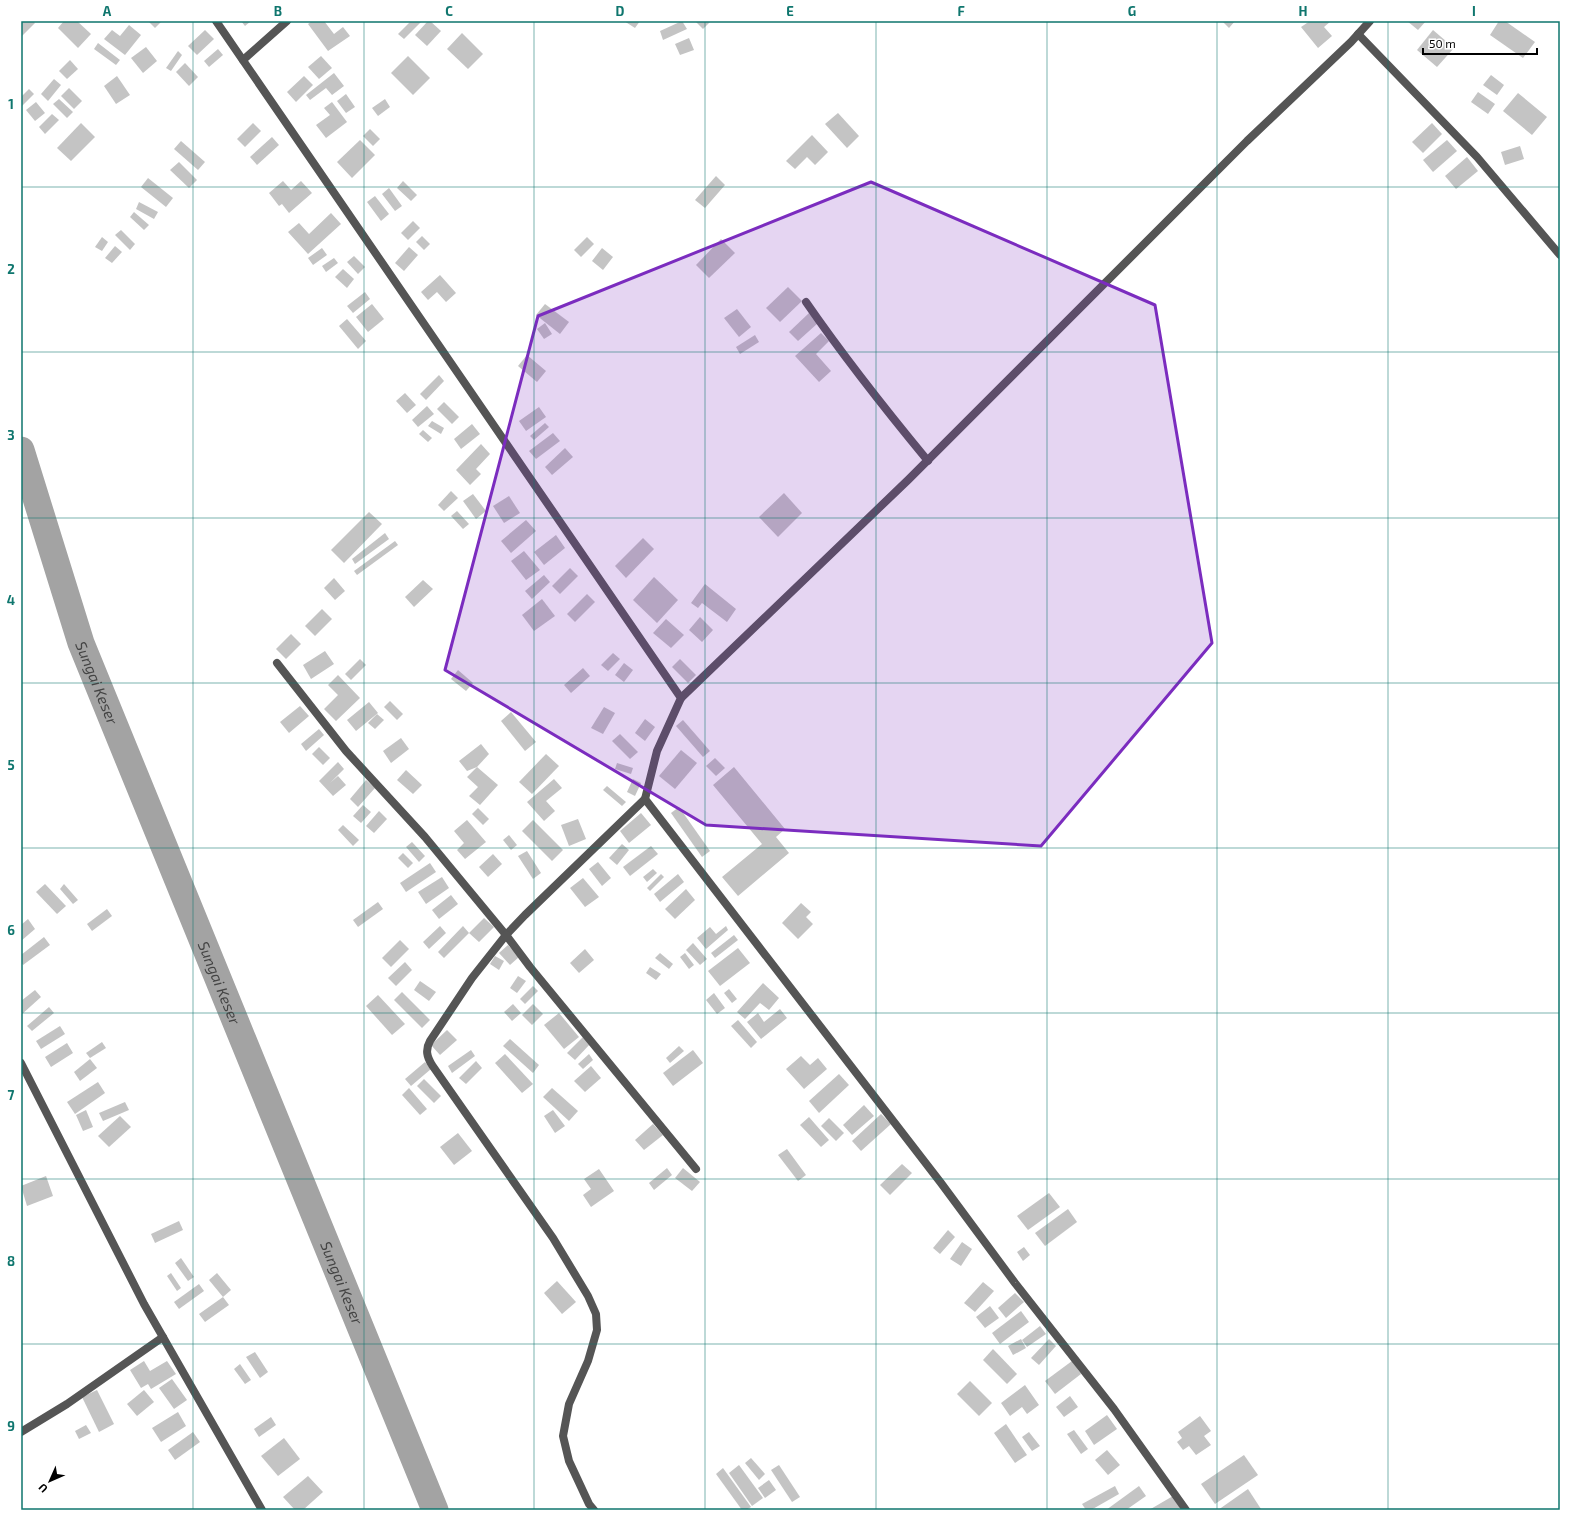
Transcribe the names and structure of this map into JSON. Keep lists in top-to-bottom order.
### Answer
{
  "water": ["Sungai Keser"],
  "scale_bar": "50 m",
  "north": "bottom left",
  "grid": {
    "columns": [
      "A",
      "B",
      "C",
      "D",
      "E",
      "F",
      "G",
      "H",
      "I"
    ],
    "rows": [
      "1",
      "2",
      "3",
      "4",
      "5",
      "6",
      "7",
      "8",
      "9"
    ]
  }
}
